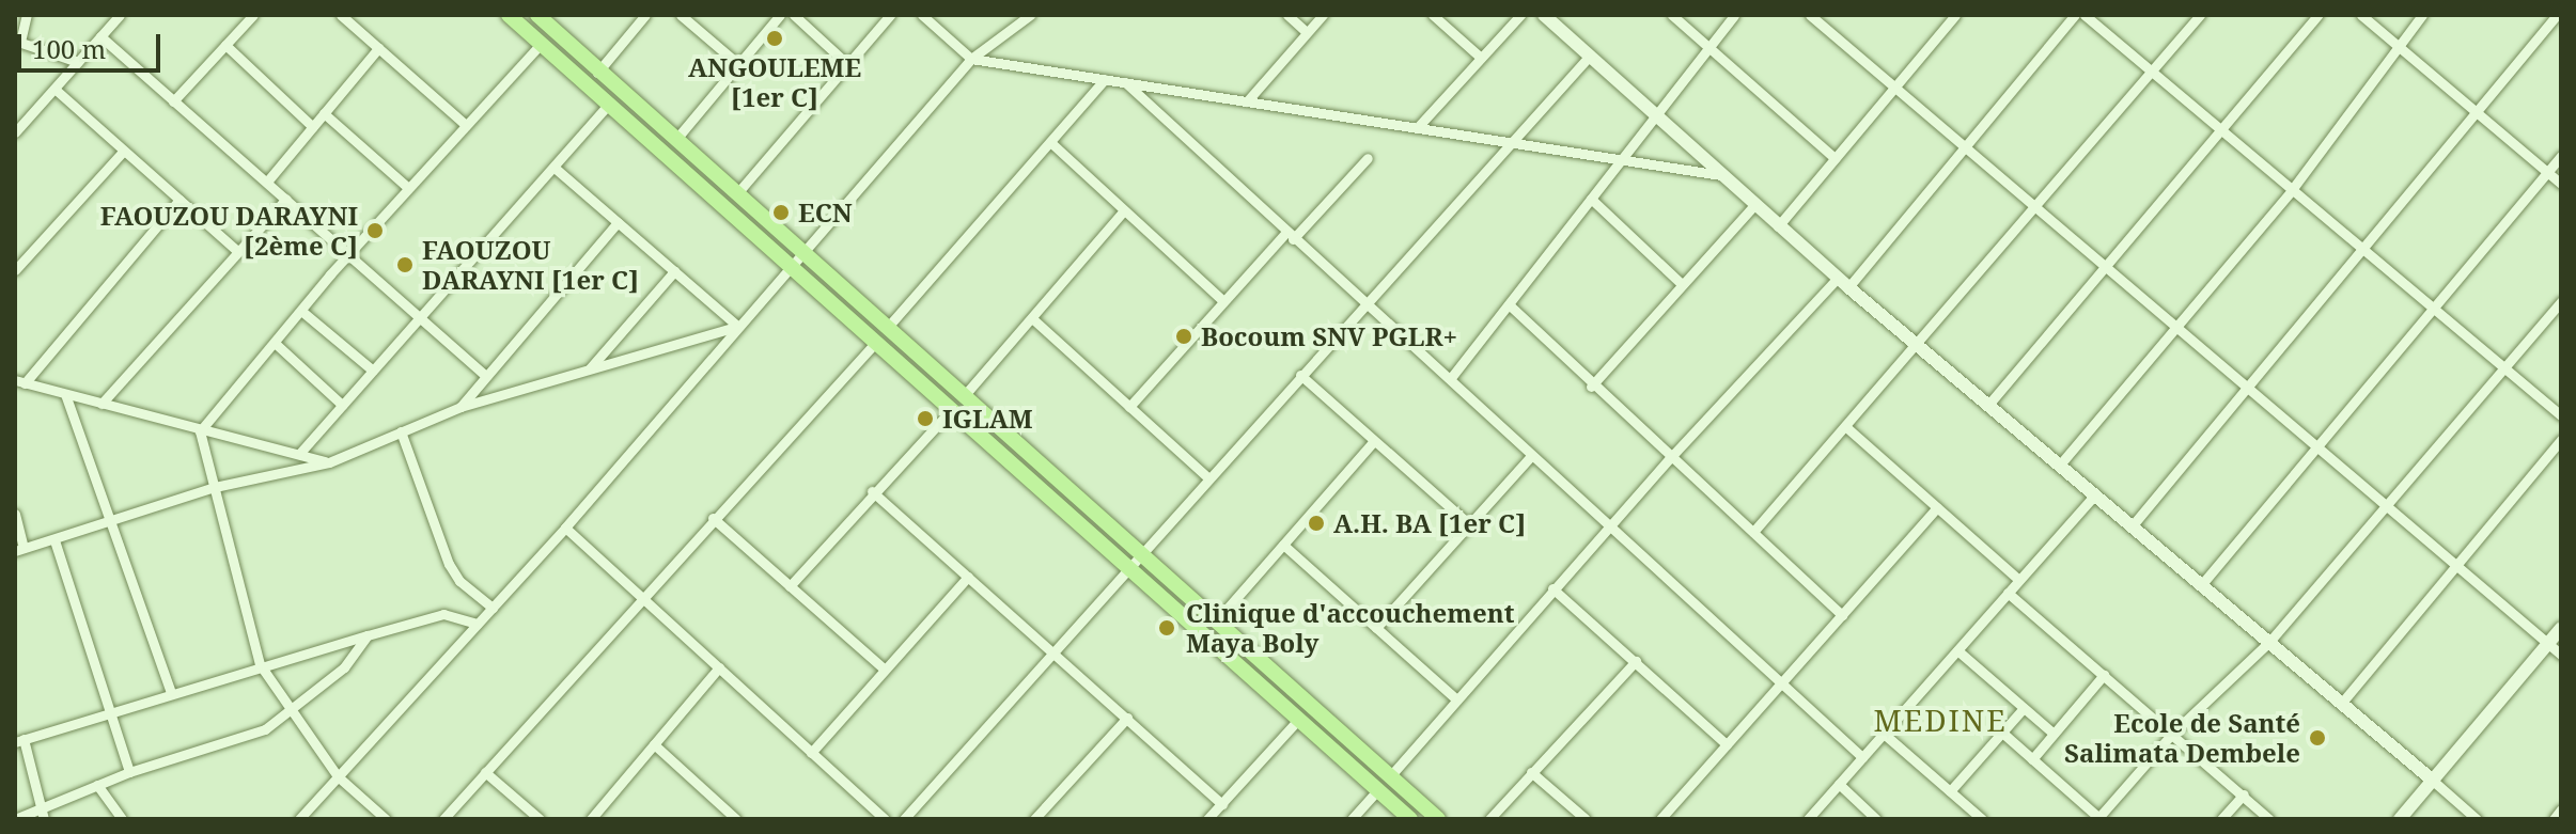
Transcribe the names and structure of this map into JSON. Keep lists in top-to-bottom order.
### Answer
{
  "districts": ["MEDINE"],
  "places": [
    "ANGOULEME [1er C]",
    "ECN",
    "FAOUZOU DARAYNI [2ème C]",
    "FAOUZOU DARAYNI [1er C]",
    "Bocoum SNV PGLR+",
    "IGLAM",
    "A.H. BA [1er C]",
    "Clinique d'accouchement Maya Boly",
    "Ecole de Santé Salimata Dembele"
  ],
  "scale_bar": "100 m"
}
